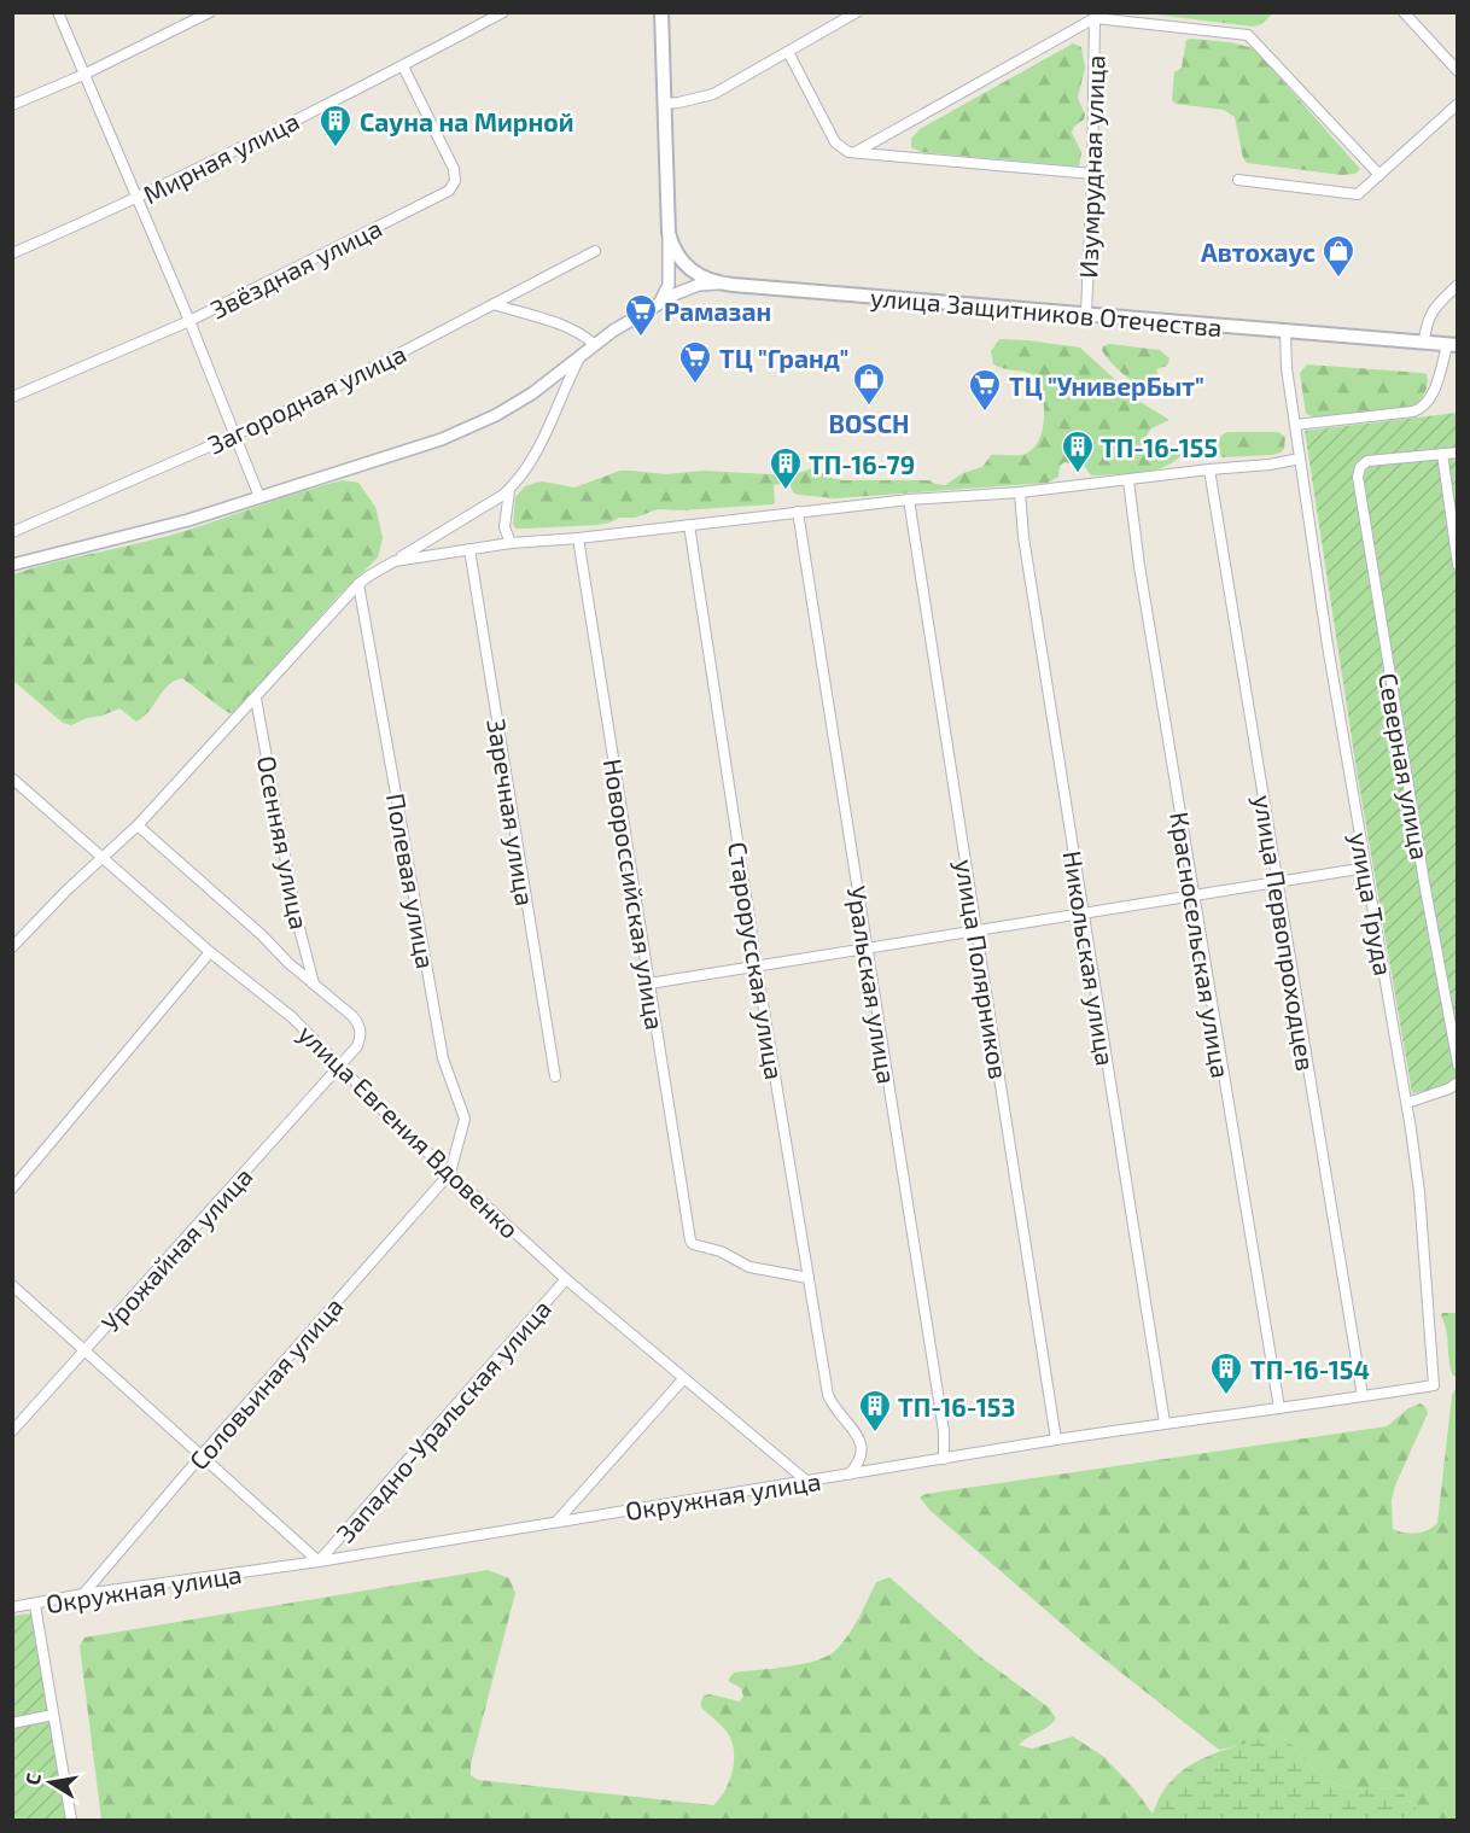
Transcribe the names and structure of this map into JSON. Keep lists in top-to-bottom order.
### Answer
{
  "streets": {
    "main road": ["улица Защитников Отечества"],
    "street": [
      "Мирная улица",
      "Изумрудная улица",
      "Звёздная улица",
      "Загородная улица",
      "Северная улица",
      "Заречная улица",
      "Осенняя улица",
      "Полевая улица",
      "Новороссийская улица",
      "улица Труда",
      "улица Первопроходцев",
      "Красносельская улица",
      "Никольская улица",
      "Старорусская улица",
      "улица Полярников",
      "Уральская улица",
      "улица Евгения Вдовенко",
      "Урожайная улица",
      "Соловьиная улица",
      "Западно-Уральская улица",
      "Окружная улица"
    ]
  },
  "crossings": [
    ["Мирная улица", "Звёздная улица"],
    ["Изумрудная улица", "улица Защитников Отечества"],
    ["улица Защитников Отечества", "улица Труда"],
    ["Осенняя улица", "Урожайная улица"],
    ["Полевая улица", "улица Евгения Вдовенко"],
    ["Полевая улица", "Соловьиная улица"],
    ["Новороссийская улица", "Старорусская улица"],
    ["улица Труда", "Окружная улица"],
    ["улица Первопроходцев", "Окружная улица"],
    ["Красносельская улица", "Окружная улица"],
    ["Никольская улица", "Окружная улица"],
    ["Старорусская улица", "Окружная улица"],
    ["улица Полярников", "Окружная улица"],
    ["Уральская улица", "Окружная улица"],
    ["улица Евгения Вдовенко", "Урожайная улица"],
    ["улица Евгения Вдовенко", "Соловьиная улица"],
    ["улица Евгения Вдовенко", "Западно-Уральская улица"],
    ["улица Евгения Вдовенко", "Окружная улица"],
    ["Соловьиная улица", "Окружная улица"],
    ["Западно-Уральская улица", "Окружная улица"]
  ],
  "places": {
    "building": [
      "Сауна на Мирной",
      "ТП-16-155",
      "ТП-16-79",
      "ТП-16-154",
      "ТП-16-153"
    ],
    "shop": ["Автохаус", "BOSCH"],
    "supermarket": ["Рамазан", "ТЦ \"Гранд\"", "ТЦ \"УниверБыт\""]
  },
  "north": "left"
}
